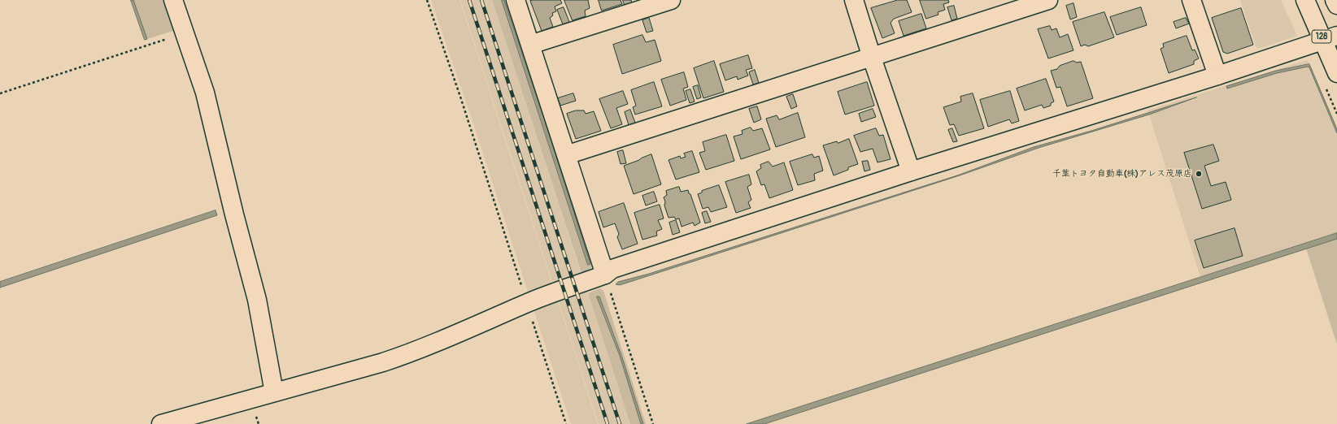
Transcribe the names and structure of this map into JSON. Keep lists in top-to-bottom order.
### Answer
{
  "streets": {
    "main road": ["128"]
  },
  "places": ["千葉トヨタ自動車(株)アレス茂原店"]
}
